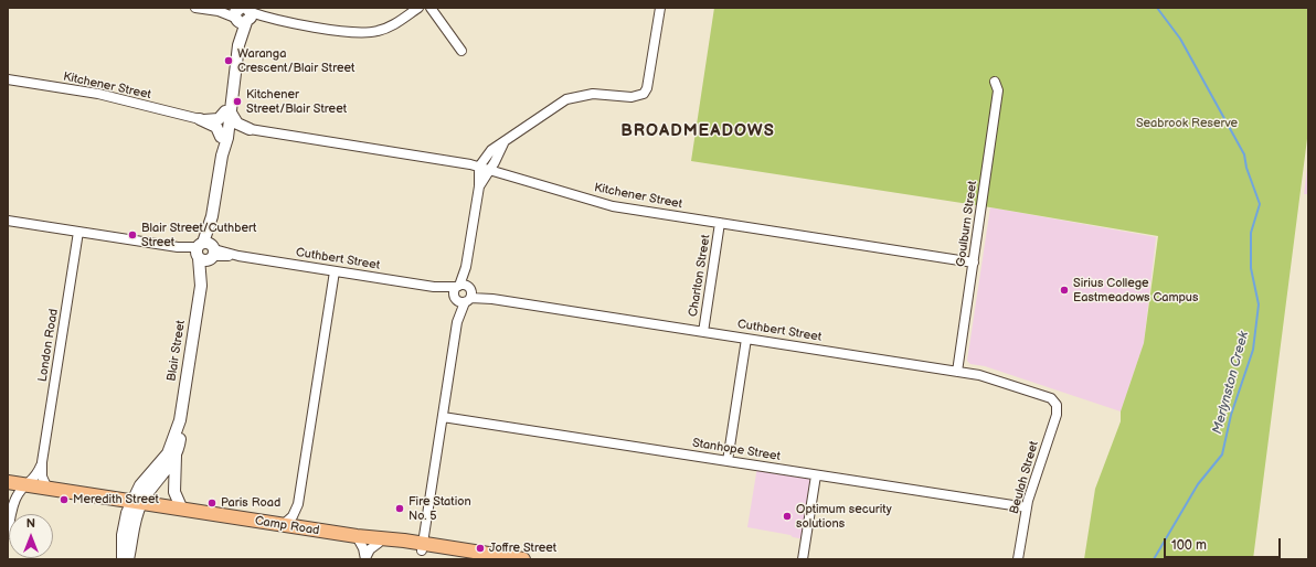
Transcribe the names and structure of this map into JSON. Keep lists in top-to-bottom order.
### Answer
{
  "streets": {
    "main road": ["Camp Road"],
    "street": [
      "Kitchener Street",
      "Goulburn Street",
      "Cuthbert Street",
      "Charlton Street",
      "London Road",
      "Blair Street",
      "Stanhope Street",
      "Beulah Street"
    ]
  },
  "crossings": [
    ["Kitchener Street", "Goulburn Street"],
    ["Kitchener Street", "Charlton Street"],
    ["Goulburn Street", "Cuthbert Street"],
    ["Cuthbert Street", "Charlton Street"],
    ["Cuthbert Street", "London Road"],
    ["Cuthbert Street", "Blair Street"],
    ["Cuthbert Street", "Beulah Street"],
    ["London Road", "Camp Road"],
    ["Blair Street", "Camp Road"],
    ["Stanhope Street", "Beulah Street"]
  ],
  "districts": ["BROADMEADOWS"],
  "water": ["Merlynston Creek"],
  "parks": ["Seabrook Reserve"],
  "places": [
    "Waranga Crescent/Blair Street",
    "Kitchener Street/Blair Street",
    "Blair Street/Cuthbert Street",
    "Sirius College Eastmeadows Campus",
    "Meredith Street",
    "Paris Road",
    "Fire Station No. 5",
    "Optimum security solutions",
    "Joffre Street"
  ],
  "scale_bar": "100 m",
  "north": "top"
}
